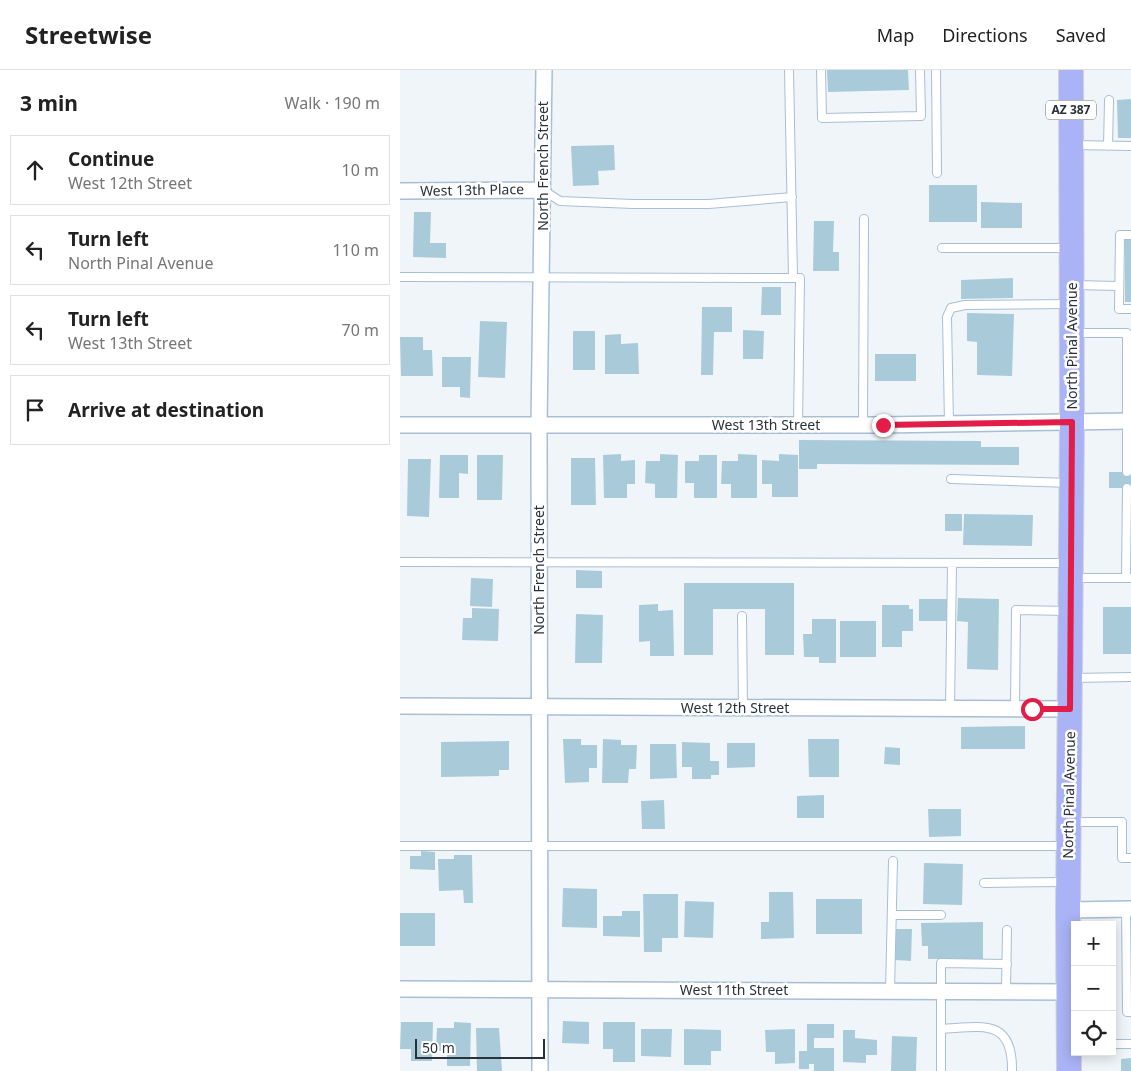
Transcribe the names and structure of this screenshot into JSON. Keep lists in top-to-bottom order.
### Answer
{
  "streets": {
    "main road": ["AZ 387", "North Pinal Avenue"],
    "street": [
      "North French Street",
      "West 13th Place",
      "West 13th Street",
      "West 12th Street",
      "West 11th Street"
    ]
  },
  "crossings": [
    ["North French Street", "West 13th Place"],
    ["North French Street", "West 13th Street"],
    ["North French Street", "West 12th Street"],
    ["North French Street", "West 11th Street"],
    ["North Pinal Avenue", "West 13th Street"],
    ["North Pinal Avenue", "West 12th Street"],
    ["North Pinal Avenue", "West 11th Street"]
  ],
  "scale_bar": "50 m",
  "page": {
    "header": "Streetwise",
    "nav": ["Map", "Directions", "Saved"],
    "heading": ["3 min", "Walk · 190 m"],
    "list": [
      ["Continue", "West 12th Street", "10 m"],
      ["Turn left", "North Pinal Avenue", "110 m"],
      ["Turn left", "West 13th Street", "70 m"],
      "Arrive at destination"
    ],
    "map_buttons": ["+", "−"],
    "scale": "50 m"
  }
}
